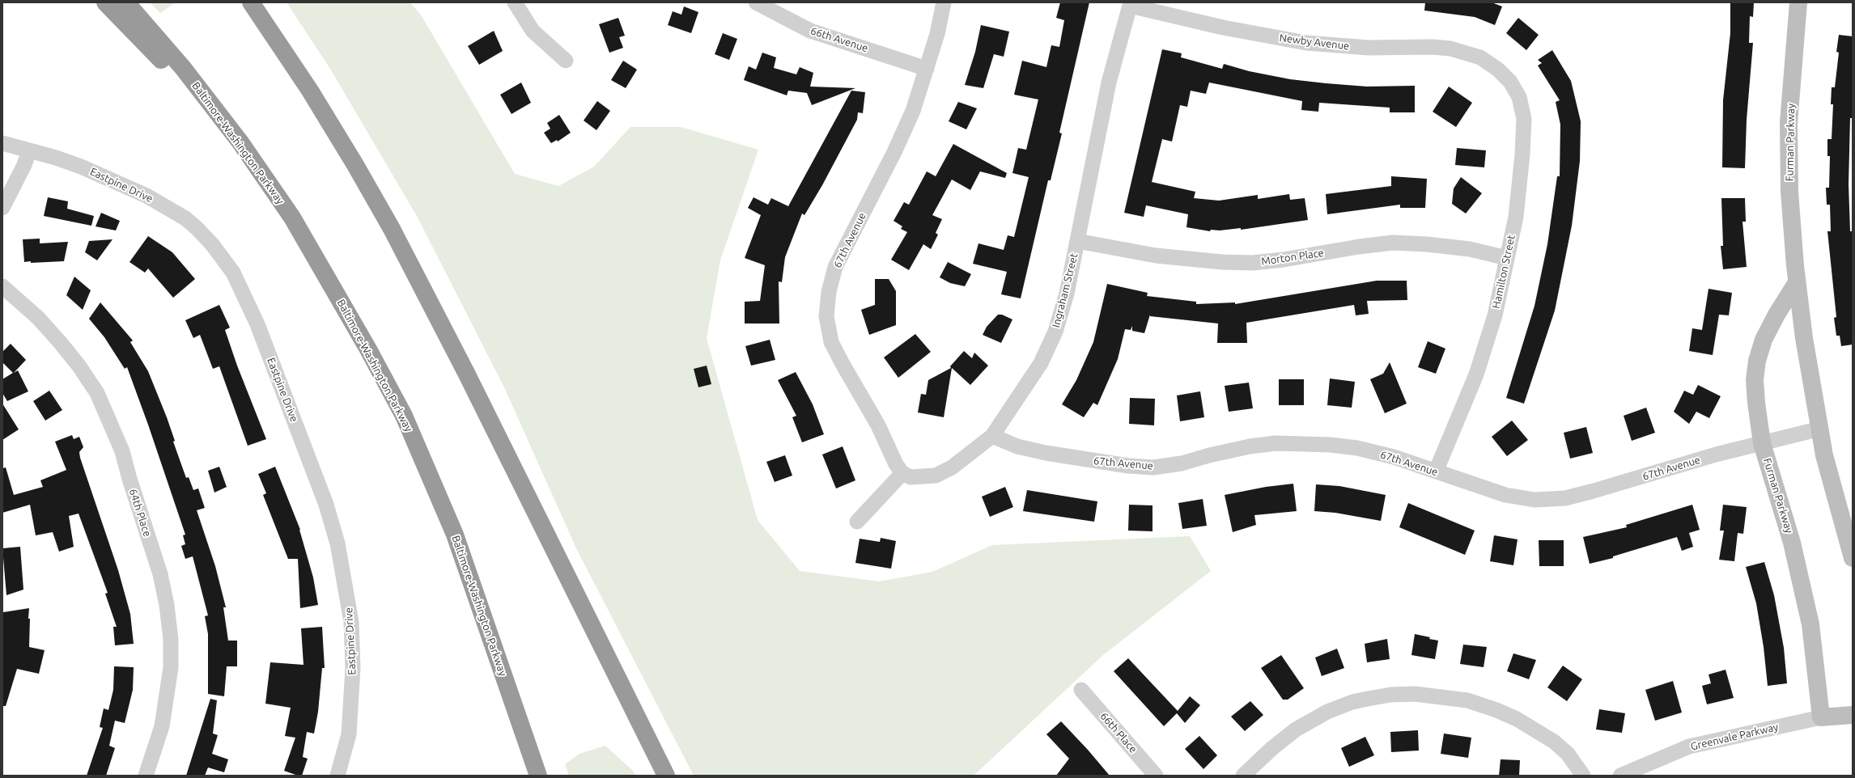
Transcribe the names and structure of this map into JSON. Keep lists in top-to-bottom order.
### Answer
{
  "streets": {
    "highway": ["Baltimore-Washington Parkway"],
    "street": [
      "66th Avenue",
      "Newby Avenue",
      "Furman Parkway",
      "Eastpine Drive",
      "67th Avenue",
      "Morton Place",
      "Hamilton Street",
      "Ingraham Street",
      "64th Place",
      "66th Place",
      "Greenvale Parkway"
    ]
  },
  "crossings": [
    ["66th Avenue", "67th Avenue"],
    ["Newby Avenue", "Hamilton Street"],
    ["Newby Avenue", "Ingraham Street"],
    ["Furman Parkway", "67th Avenue"],
    ["Furman Parkway", "Greenvale Parkway"],
    ["67th Avenue", "Hamilton Street"],
    ["67th Avenue", "Ingraham Street"],
    ["Morton Place", "Hamilton Street"],
    ["Morton Place", "Ingraham Street"]
  ]
}
